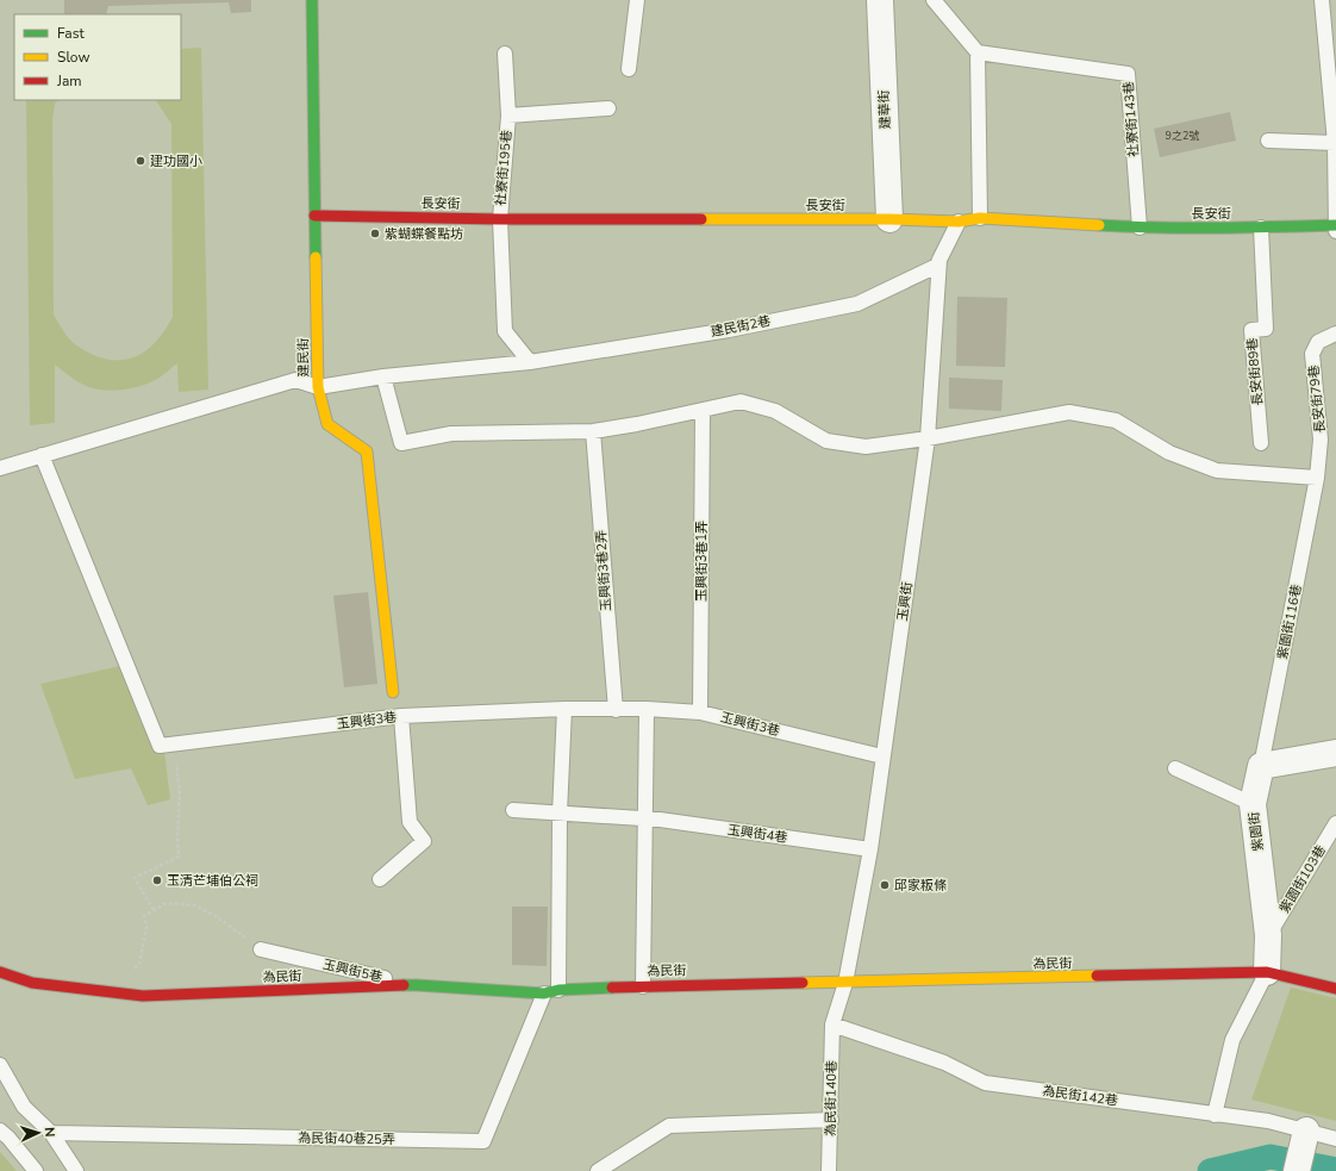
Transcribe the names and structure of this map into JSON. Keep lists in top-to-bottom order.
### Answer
{
  "streets": {
    "street": [
      "建華街",
      "長安街",
      "建民街",
      "紫園街",
      "為民街"
    ],
    "lane": [
      "社寮街143巷",
      "社寮街195巷",
      "建民街2巷",
      "長安街89巷",
      "長安街79巷",
      "玉興街3巷1弄",
      "玉興街3巷2弄",
      "玉興街",
      "紫園街116巷",
      "玉興街3巷",
      "玉興街4巷",
      "紫園街103巷",
      "玉興街5巷",
      "為民街142巷",
      "為民街140巷",
      "為民街40巷25弄"
    ]
  },
  "crossings": [
    ["建華街", "長安街"],
    ["社寮街143巷", "長安街"],
    ["社寮街195巷", "長安街"],
    ["社寮街195巷", "建民街2巷"],
    ["長安街", "建民街"],
    ["長安街", "長安街89巷"],
    ["長安街", "玉興街"],
    ["建民街2巷", "建民街"],
    ["建民街2巷", "玉興街"],
    ["長安街79巷", "紫園街116巷"],
    ["玉興街3巷1弄", "玉興街3巷"],
    ["玉興街3巷2弄", "玉興街3巷"],
    ["玉興街", "玉興街3巷"],
    ["玉興街", "玉興街4巷"],
    ["玉興街", "為民街"],
    ["玉興街", "為民街140巷"],
    ["紫園街116巷", "紫園街"],
    ["紫園街", "紫園街103巷"],
    ["紫園街", "為民街"],
    ["為民街", "玉興街5巷"],
    ["為民街", "為民街140巷"],
    ["為民街", "為民街40巷25弄"],
    ["為民街142巷", "為民街140巷"]
  ],
  "places": [
    "建功國小",
    "紫蝴蝶餐點坊",
    "玉清芒埔伯公祠",
    "邱家粄條"
  ],
  "house_numbers": ["9之2號"],
  "legend": ["Fast", "Slow", "Jam"],
  "north": "right"
}
